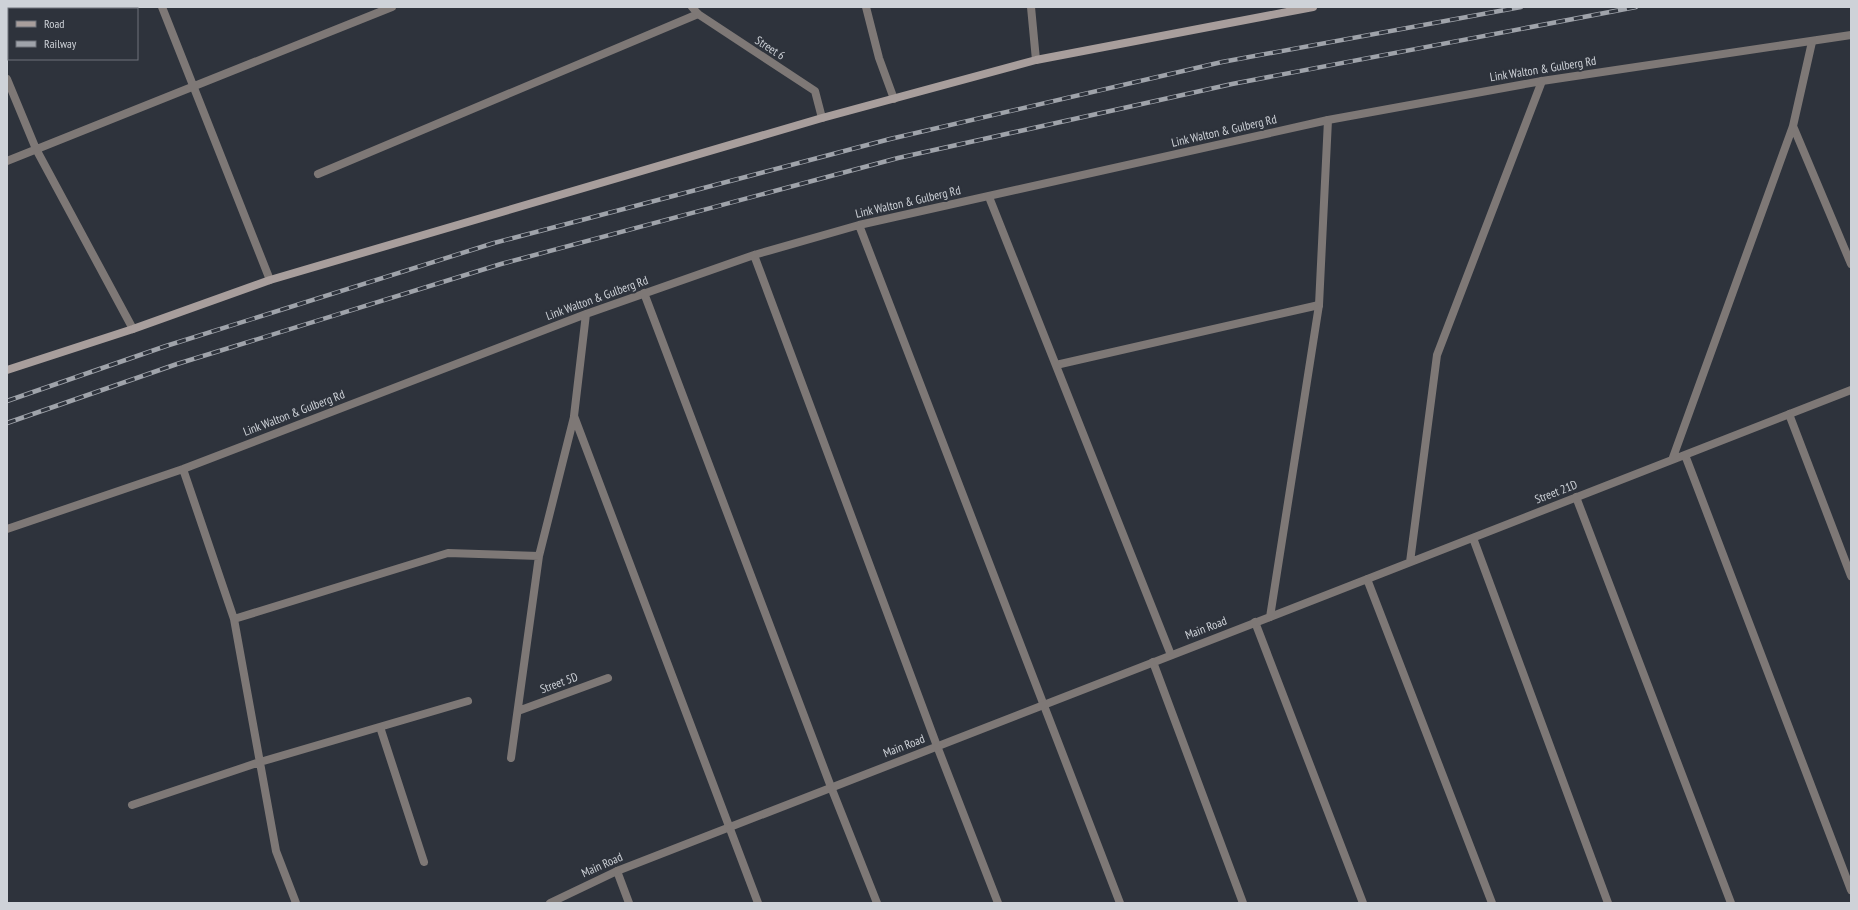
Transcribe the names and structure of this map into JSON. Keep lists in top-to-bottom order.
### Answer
{
  "streets": {
    "street": [
      "Street 6",
      "Link Walton & Gulberg Rd",
      "Street 21D",
      "Main Road",
      "Street 5D"
    ]
  },
  "crossings": [
    ["Street 21D", "Main Road"]
  ],
  "legend": ["Road", "Railway"]
}
